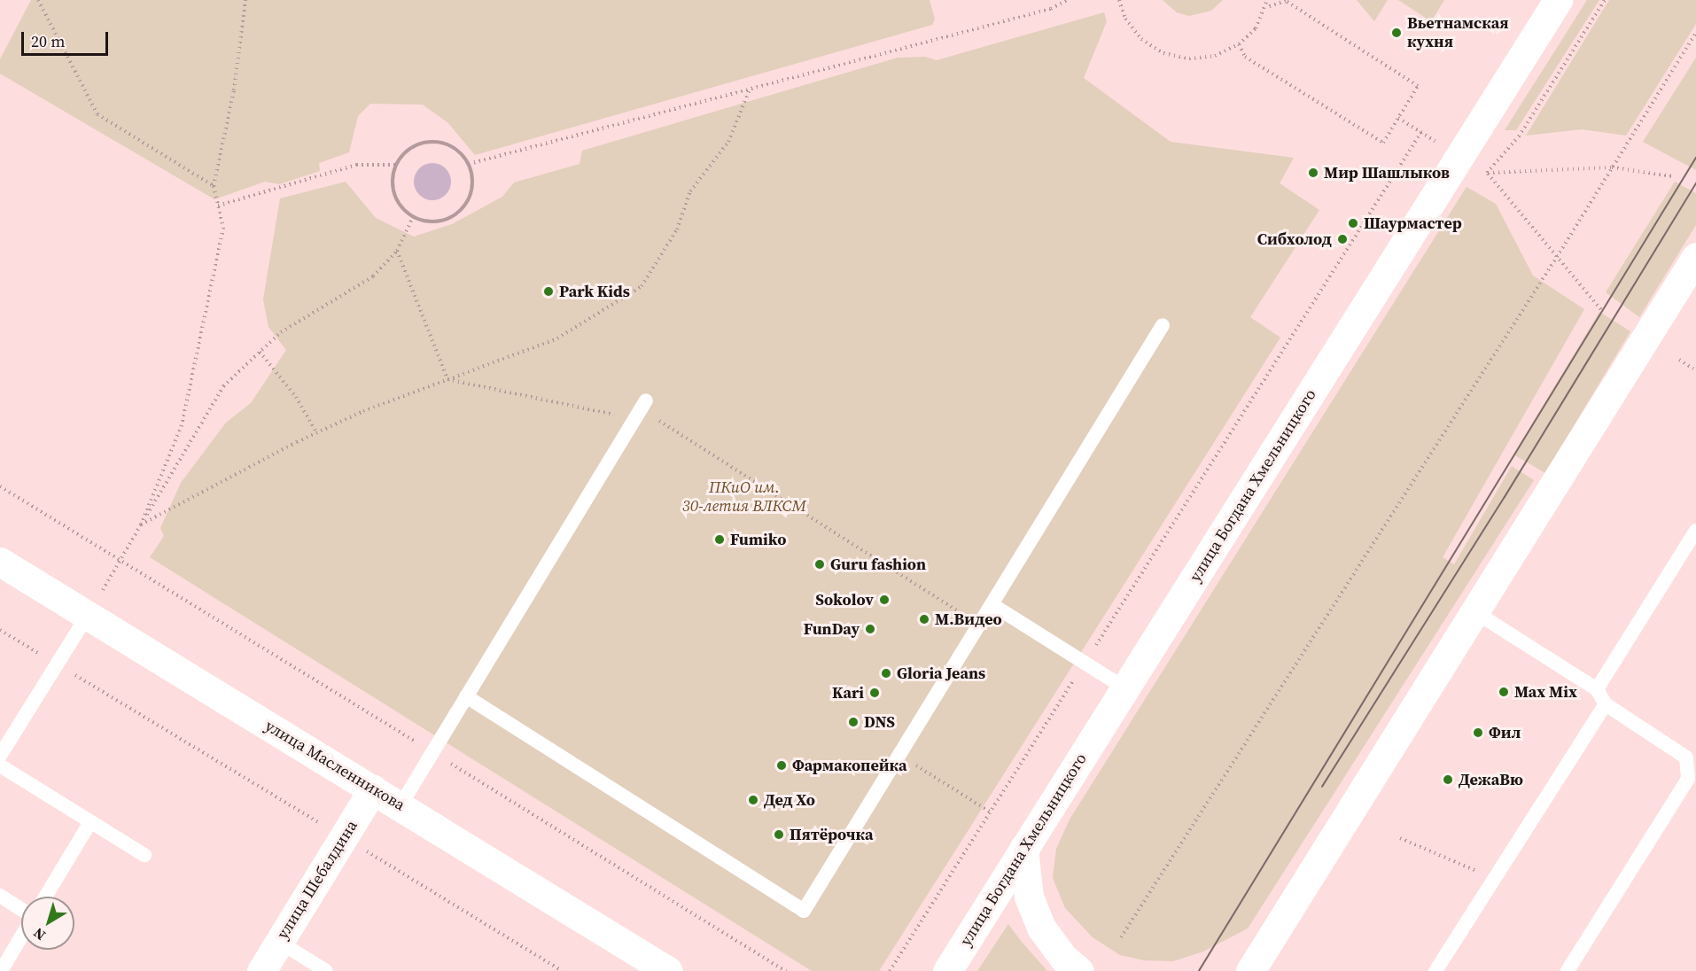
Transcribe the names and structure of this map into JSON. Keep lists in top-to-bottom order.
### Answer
{
  "streets": {
    "main road": ["улица Богдана Хмельницкого", "улица Масленникова", "улица Шебалдина"]
  },
  "crossings": [
    ["улица Масленникова", "улица Шебалдина"]
  ],
  "parks": ["ПКиО им. 30-летия ВЛКСМ"],
  "places": [
    "Вьетнамская кухня",
    "Мир Шашлыков",
    "Шаурмастер",
    "Сибхолод",
    "Park Kids",
    "Fumiko",
    "Guru fashion",
    "Sokolov",
    "М.Видео",
    "FunDay",
    "Gloria Jeans",
    "Max Mix",
    "Kari",
    "DNS",
    "Фил",
    "Фармакопейка",
    "ДежаВю",
    "Дед Хо",
    "Пятёрочка"
  ],
  "scale_bar": "20 m",
  "north": "bottom left"
}
